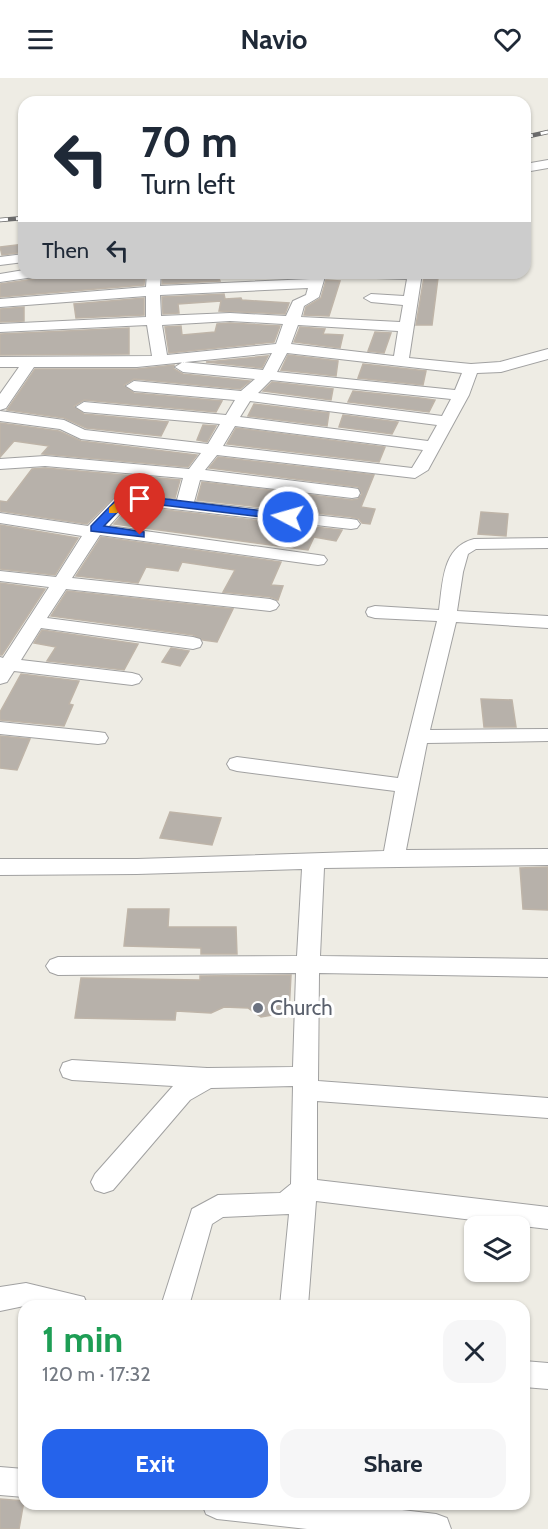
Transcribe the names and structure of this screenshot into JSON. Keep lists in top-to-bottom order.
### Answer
{
  "places": ["Church"],
  "page": {
    "header": "Navio",
    "turn": ["70 m", "Turn left"],
    "then": "Then",
    "heading": ["1 min", "120 m · 17:32"],
    "buttons": ["Exit", "Share"]
  }
}
